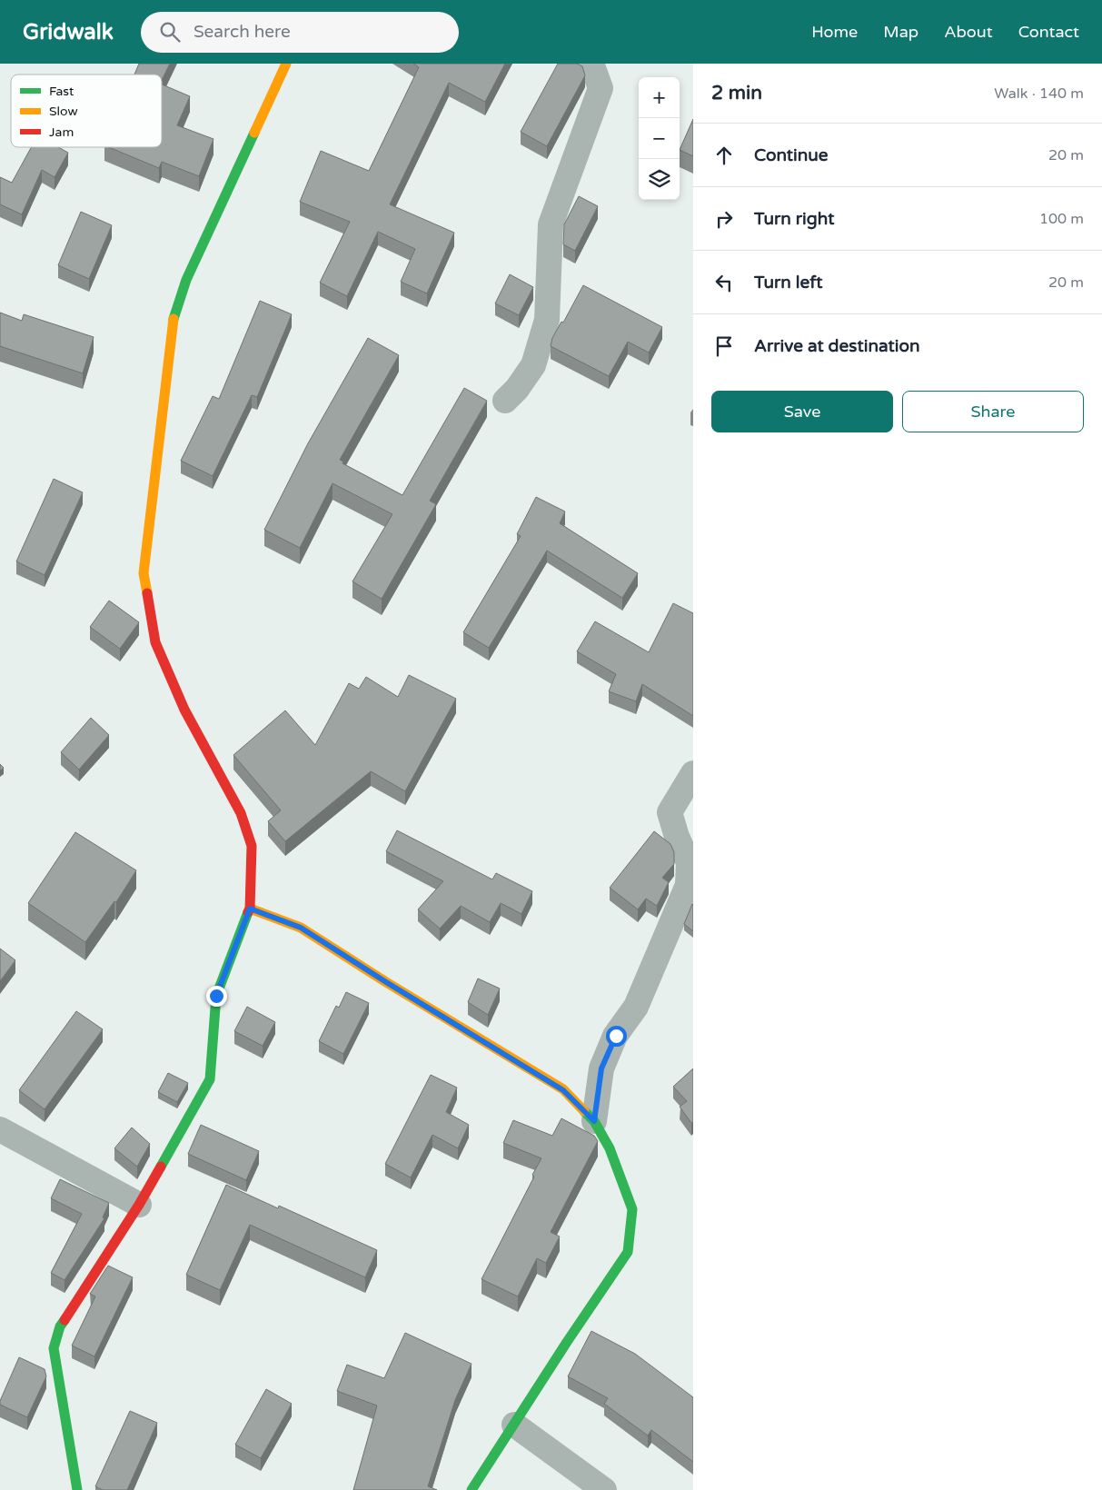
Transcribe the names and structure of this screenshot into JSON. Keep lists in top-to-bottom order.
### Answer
{
  "legend": ["Fast", "Slow", "Jam"],
  "page": {
    "header": "Gridwalk",
    "search": "Search here",
    "nav": [
      "Home",
      "Map",
      "About",
      "Contact"
    ],
    "heading": ["2 min", "Walk · 140 m"],
    "map_buttons": ["+", "−"],
    "list": [
      ["Continue", "20 m"],
      ["Turn right", "100 m"],
      ["Turn left", "20 m"],
      "Arrive at destination"
    ],
    "buttons": ["Save", "Share"]
  }
}
